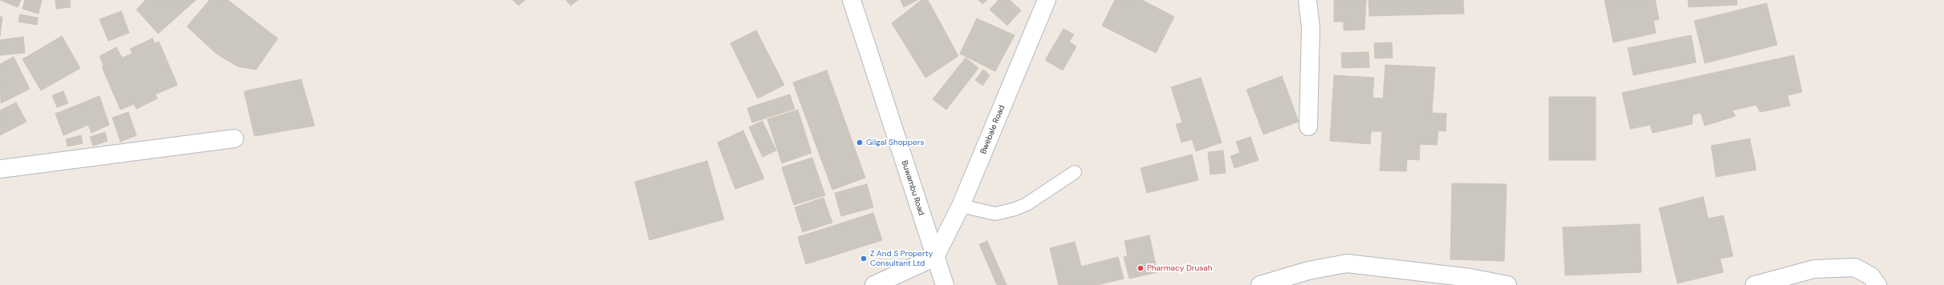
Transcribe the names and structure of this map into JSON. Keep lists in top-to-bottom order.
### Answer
{
  "streets": {
    "street": ["Bwebale Road", "Buwambu Road"]
  },
  "crossings": [
    ["Bwebale Road", "Buwambu Road"]
  ],
  "places": ["Gilgal Shoppers", "Z And S Property Consultant Ltd", "Pharmacy Drusah"]
}
